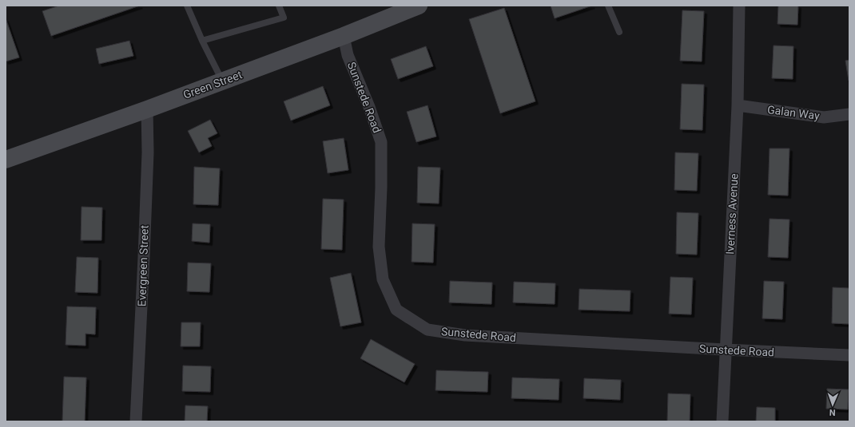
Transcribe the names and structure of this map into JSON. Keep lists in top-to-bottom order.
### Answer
{
  "streets": {
    "street": [
      "Green Street",
      "Sunstede Road",
      "Galan Way",
      "Iverness Avenue",
      "Evergreen Street"
    ]
  },
  "crossings": [
    ["Green Street", "Sunstede Road"],
    ["Green Street", "Evergreen Street"],
    ["Sunstede Road", "Iverness Avenue"],
    ["Galan Way", "Iverness Avenue"]
  ],
  "north": "bottom"
}
